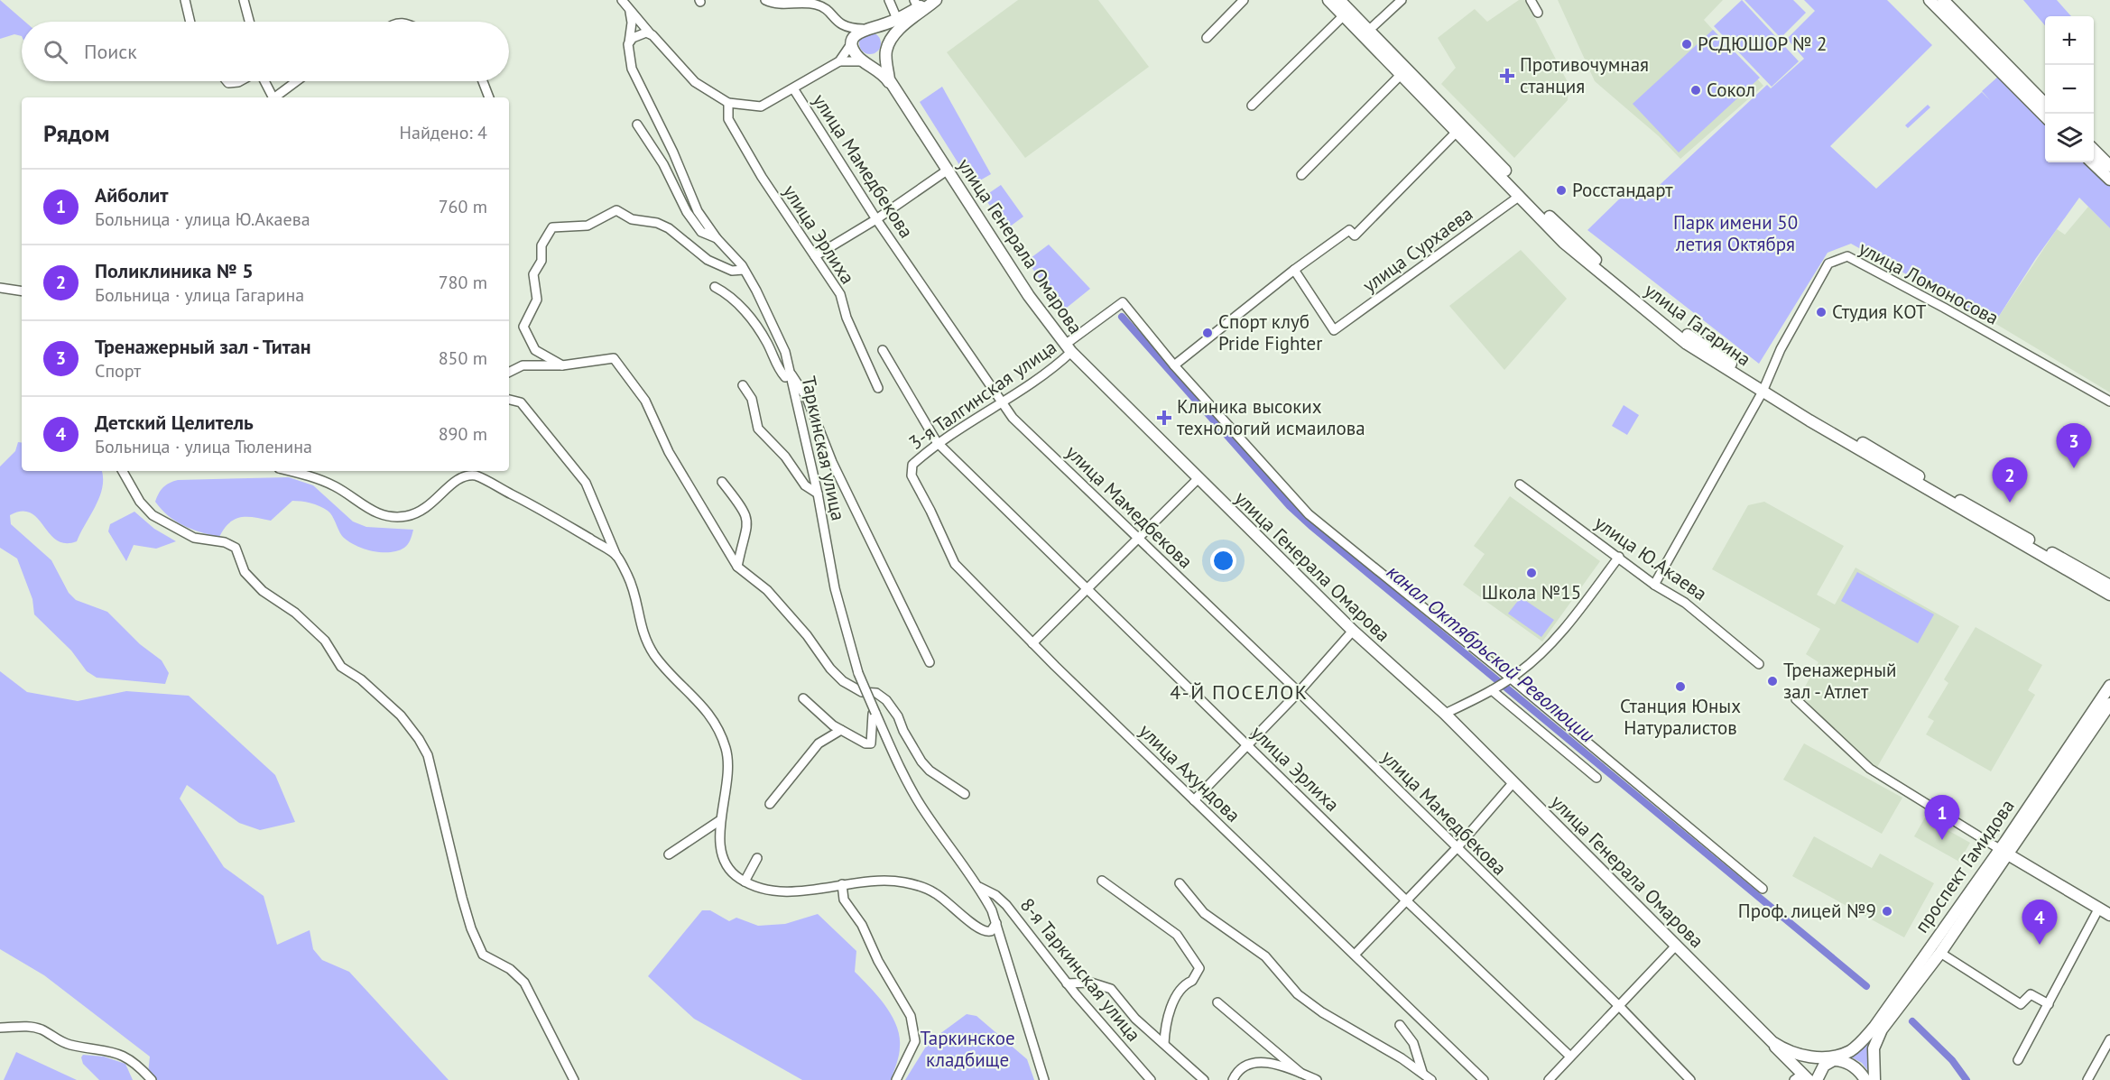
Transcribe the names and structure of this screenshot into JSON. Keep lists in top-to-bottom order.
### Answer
{
  "streets": {
    "main road": ["улица Генерала Омарова", "улица Гагарина", "проспект Гамидова"],
    "street": [
      "улица Мамедбекова",
      "улица Эрлиха",
      "улица Сурхаева",
      "улица Ломоносова",
      "3-я Талгинская улица",
      "Таркинская улица",
      "улица Ю.Акаева",
      "улица Ахундова",
      "8-я Таркинская улица"
    ]
  },
  "crossings": [
    ["улица Мамедбекова", "3-я Талгинская улица"],
    ["улица Эрлиха", "3-я Талгинская улица"],
    ["улица Генерала Омарова", "3-я Талгинская улица"],
    ["улица Сурхаева", "улица Гагарина"],
    ["улица Ломоносова", "улица Гагарина"],
    ["улица Ломоносова", "улица Ю.Акаева"],
    ["3-я Талгинская улица", "улица Ахундова"],
    ["Таркинская улица", "8-я Таркинская улица"]
  ],
  "districts": ["4-Й ПОСЕЛОК"],
  "water": ["канал Октябрьской Революции"],
  "parks": ["Парк имени 50 летия Октября", "Таркинское кладбище"],
  "places": {
    "other": [
      "РСДЮШОР № 2",
      "Сокол",
      "Росстандарт",
      "Студия КОТ",
      "Спорт клуб Pride Fighter",
      "Школа №15",
      "Тренажерный зал - Атлет",
      "Станция Юных Натуралистов",
      "Проф. лицей №9"
    ],
    "health": ["Противочумная станция", "Клиника высоких технологий исмаилова"]
  },
  "page": {
    "map_buttons": ["+", "−"],
    "search": "Поиск",
    "heading": ["Рядом", "Найдено: 4"],
    "list": [
      {
        "mark": "1",
        "name": "Айболит",
        "note": "Больница · улица Ю.Акаева",
        "value": "760 m"
      },
      {
        "mark": "2",
        "name": "Поликлиника № 5",
        "note": "Больница · улица Гагарина",
        "value": "780 m"
      },
      {
        "mark": "3",
        "name": "Тренажерный зал - Титан",
        "note": "Спорт",
        "value": "850 m"
      },
      {
        "mark": "4",
        "name": "Детский Целитель",
        "note": "Больница · улица Тюленина",
        "value": "890 m"
      }
    ],
    "pins": [
      "3",
      "2",
      "1",
      "4"
    ]
  }
}
